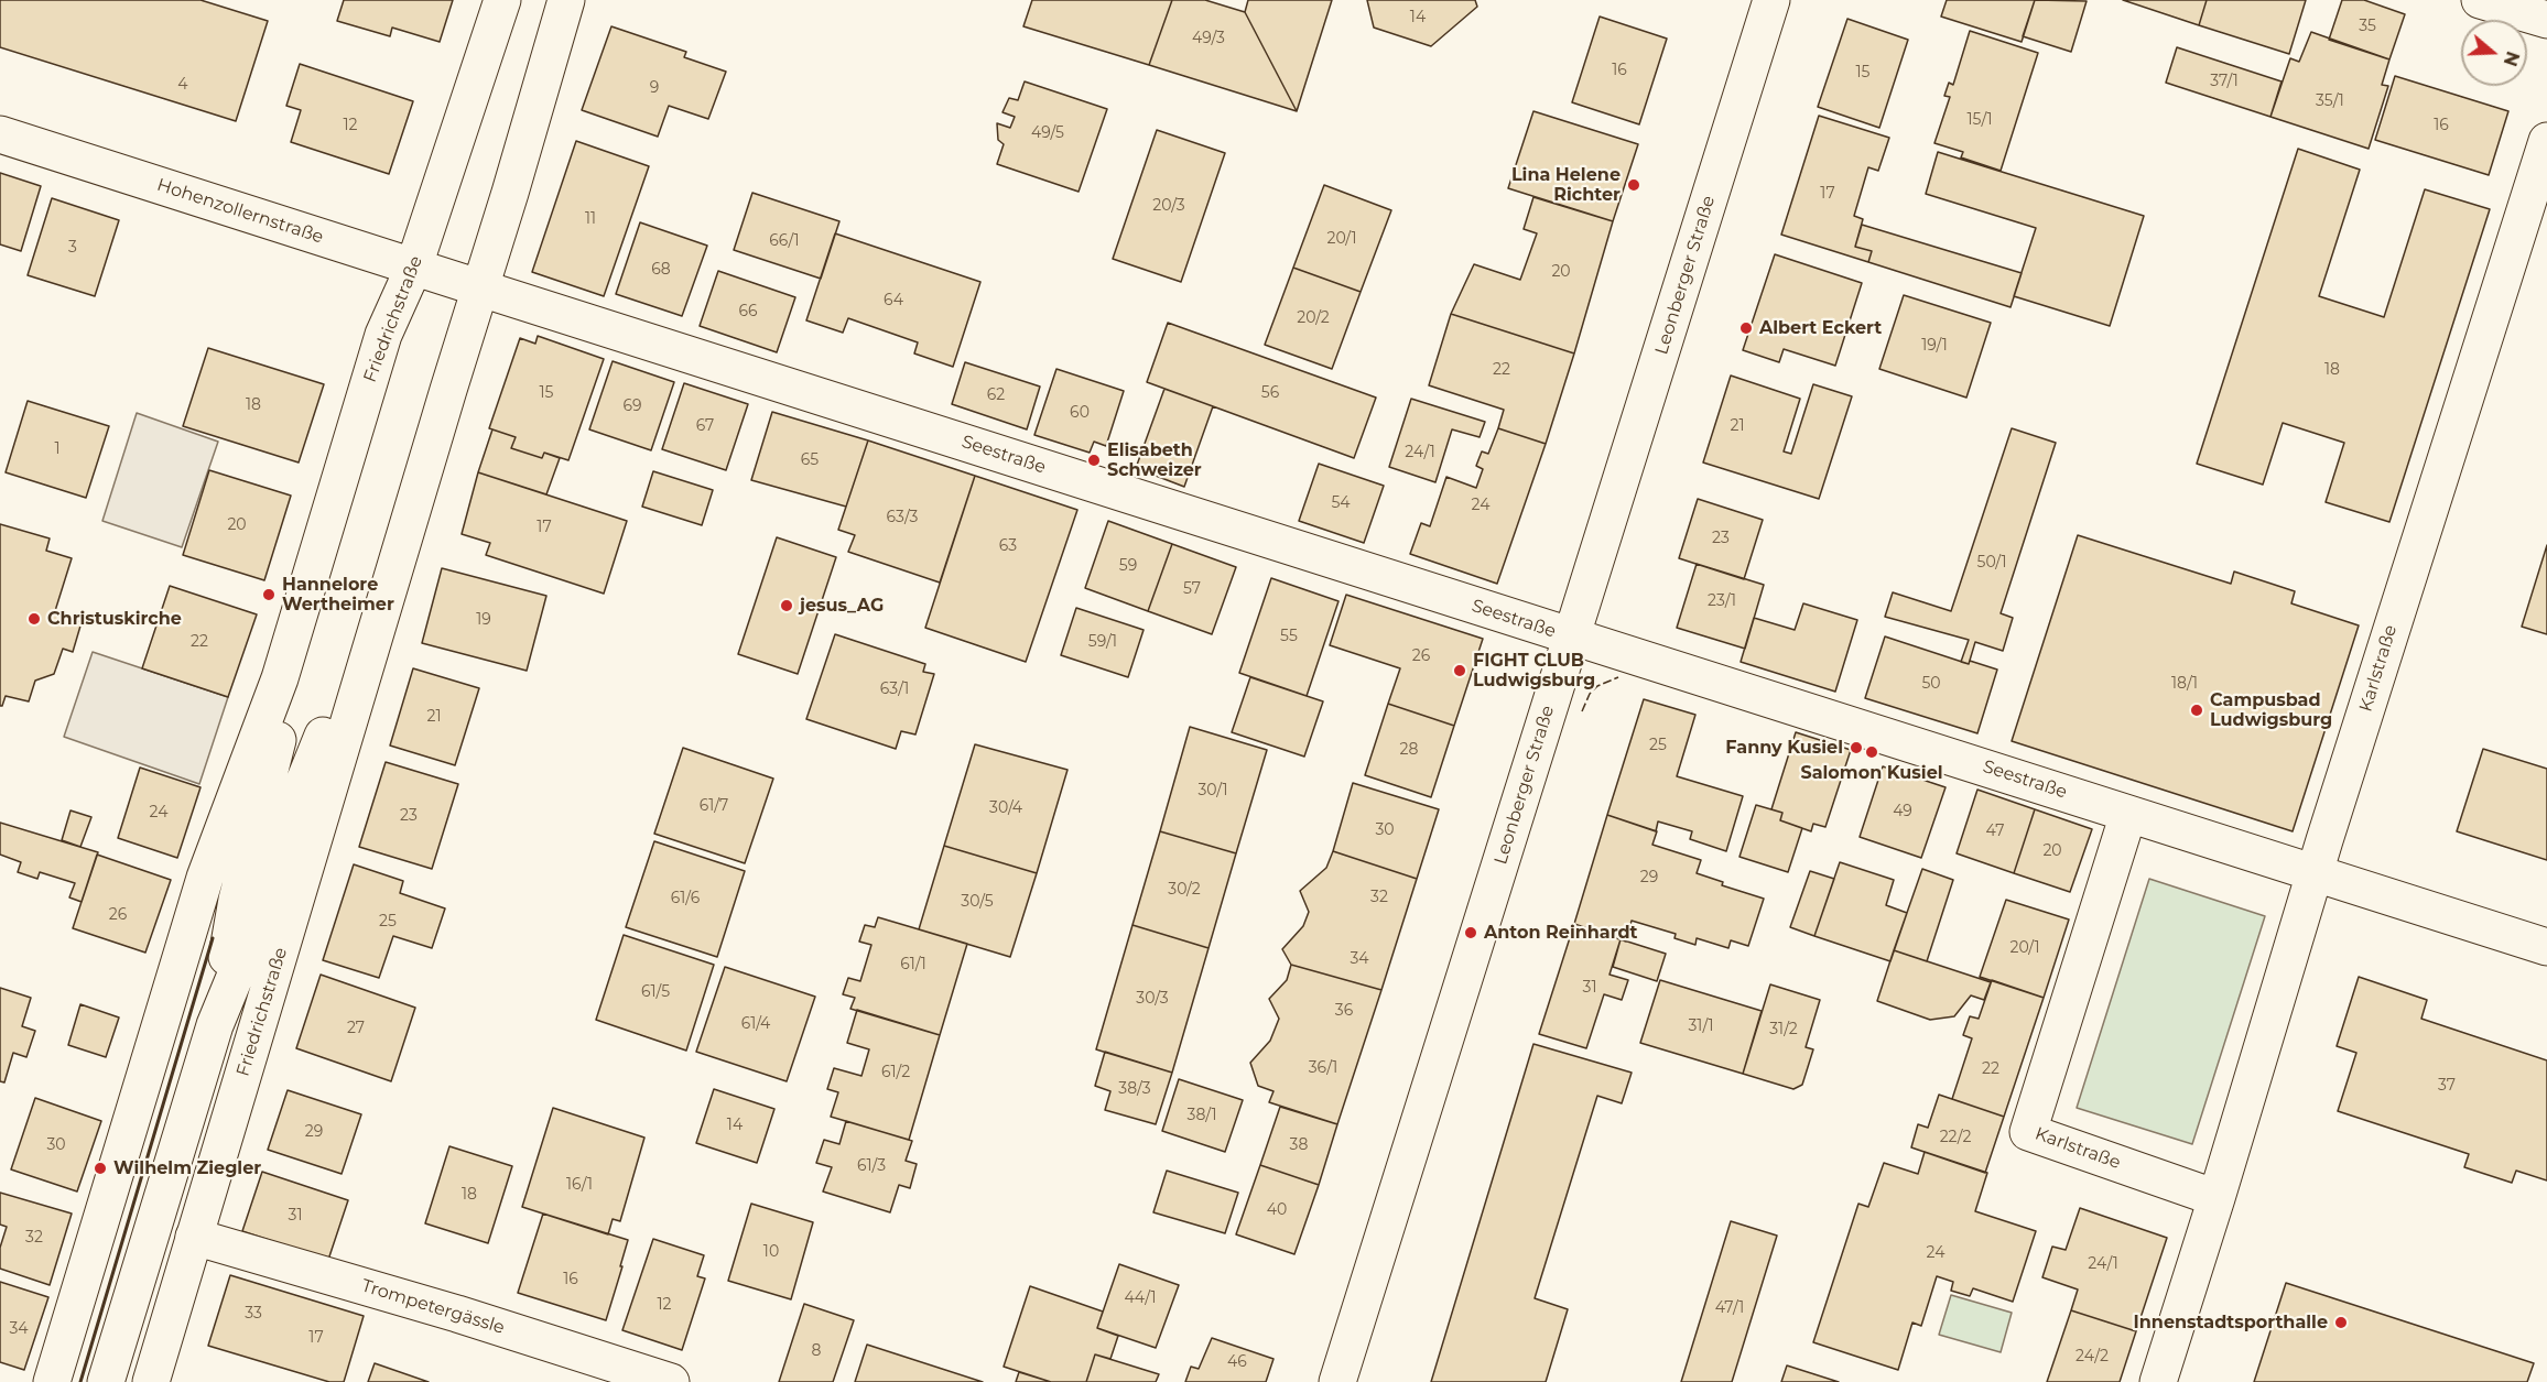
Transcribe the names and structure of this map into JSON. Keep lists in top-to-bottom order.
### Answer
{
  "streets": {
    "street": [
      "Hohenzollernstraße",
      "Leonberger Straße",
      "Friedrichstraße",
      "Seestraße",
      "Karlstraße",
      "Trompetergässle"
    ]
  },
  "crossings": [
    ["Hohenzollernstraße", "Friedrichstraße"],
    ["Hohenzollernstraße", "Seestraße"],
    ["Leonberger Straße", "Seestraße"],
    ["Friedrichstraße", "Seestraße"],
    ["Friedrichstraße", "Trompetergässle"],
    ["Seestraße", "Karlstraße"]
  ],
  "places": [
    "Lina Helene Richter",
    "Albert Eckert",
    "Elisabeth Schweizer",
    "Hannelore Wertheimer",
    "jesus_AG",
    "Christuskirche",
    "FIGHT CLUB Ludwigsburg",
    "Campusbad Ludwigsburg",
    "Fanny Kusiel",
    "Salomon Kusiel",
    "Anton Reinhardt",
    "Wilhelm Ziegler",
    "Innenstadtsporthalle"
  ],
  "house_numbers": [
    "14",
    "35",
    "49/3",
    "16",
    "15",
    "37/1",
    "4",
    "9",
    "35/1",
    "15/1",
    "12",
    "16",
    "49/5",
    "17",
    "20/3",
    "11",
    "20/1",
    "66/1",
    "3",
    "68",
    "20",
    "64",
    "66",
    "20/2",
    "19/1",
    "22",
    "18",
    "15",
    "56",
    "62",
    "18",
    "69",
    "60",
    "67",
    "21",
    "1",
    "24/1",
    "65",
    "54",
    "24",
    "63/3",
    "20",
    "17",
    "23",
    "63",
    "50/1",
    "59",
    "57",
    "23/1",
    "19",
    "55",
    "22",
    "59/1",
    "26",
    "50",
    "18/1",
    "63/1",
    "21",
    "25",
    "28",
    "30/1",
    "61/7",
    "30/4",
    "49",
    "24",
    "23",
    "30",
    "47",
    "20",
    "29",
    "30/2",
    "32",
    "61/6",
    "30/5",
    "26",
    "25",
    "20/1",
    "34",
    "61/1",
    "31",
    "61/5",
    "30/3",
    "36",
    "61/4",
    "31/1",
    "27",
    "31/2",
    "36/1",
    "22",
    "61/2",
    "37",
    "38/3",
    "38/1",
    "14",
    "29",
    "22/2",
    "30",
    "38",
    "61/3",
    "16/1",
    "18",
    "40",
    "31",
    "32",
    "10",
    "24",
    "24/1",
    "16",
    "44/1",
    "12",
    "47/1",
    "33",
    "34",
    "17",
    "8",
    "24/2",
    "46"
  ],
  "north": "right"
}
